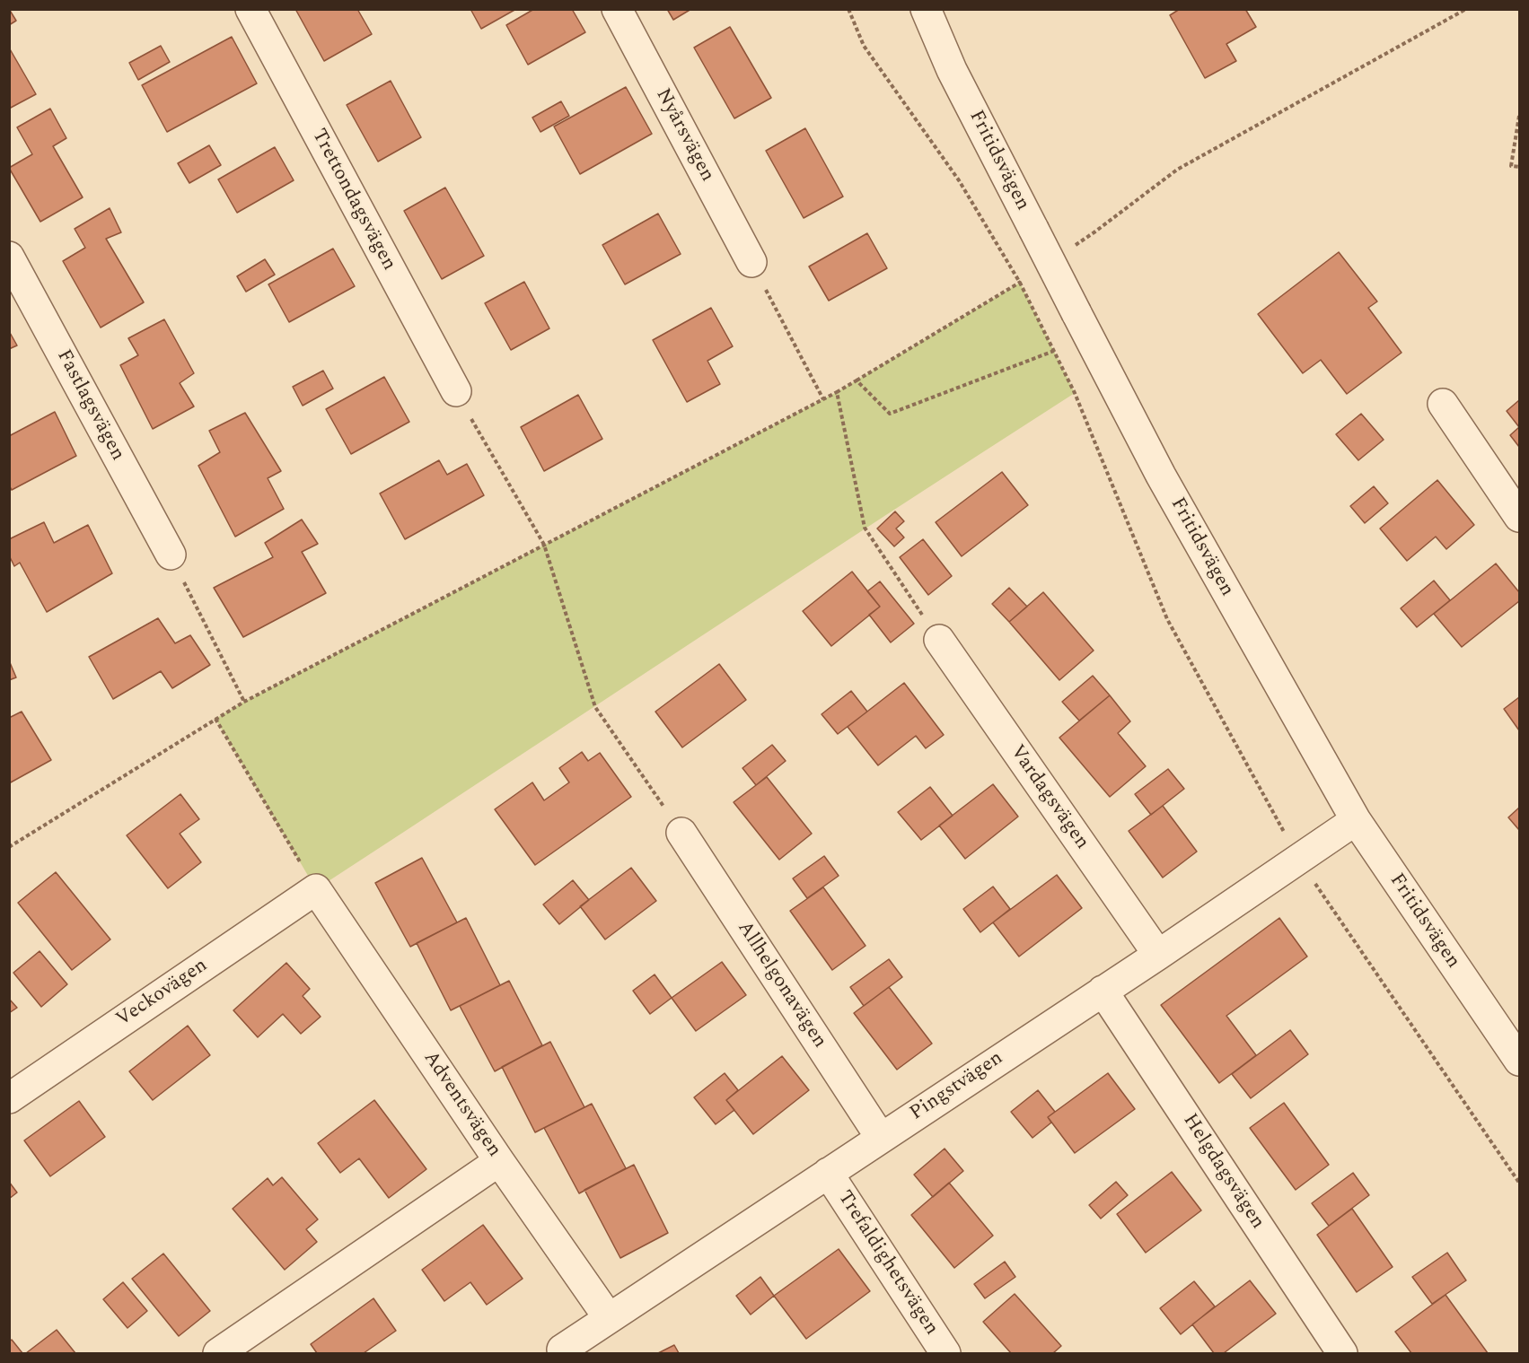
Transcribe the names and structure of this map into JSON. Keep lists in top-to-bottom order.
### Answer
{
  "streets": {
    "street": [
      "Nyårsvägen",
      "Fritidsvägen",
      "Trettondagsvägen",
      "Fastlagsvägen",
      "Vardagsvägen",
      "Allhelgonavägen",
      "Veckovägen",
      "Pingstvägen",
      "Adventsvägen",
      "Helgdagsvägen",
      "Trefaldighetsvägen"
    ]
  },
  "crossings": [
    ["Fritidsvägen", "Pingstvägen"],
    ["Vardagsvägen", "Pingstvägen"],
    ["Allhelgonavägen", "Pingstvägen"],
    ["Veckovägen", "Adventsvägen"],
    ["Pingstvägen", "Adventsvägen"],
    ["Pingstvägen", "Helgdagsvägen"],
    ["Pingstvägen", "Trefaldighetsvägen"]
  ]
}
